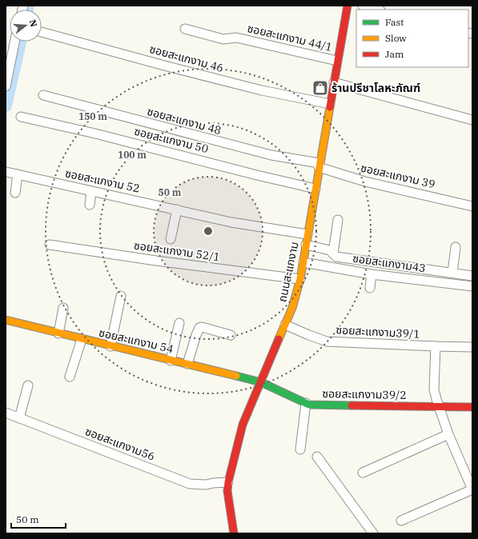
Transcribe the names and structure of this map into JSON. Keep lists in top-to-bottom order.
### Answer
{
  "streets": {
    "street": [
      "ซอยสะแกงาม 44/1",
      "ซอยสะแกงาม 46",
      "ซอยสะแกงาม 48",
      "ซอยสะแกงาม 50",
      "ซอยสะแกงาม 39",
      "ซอยสะแกงาม 52",
      "ซอยสะแกงาม 52/1",
      "ซอยสะแกงาม43",
      "ถนนสะแกงาม",
      "ซอยสะแกงาม39/1",
      "ซอยสะแกงาม 54",
      "ซอยสะแกงาม39/2",
      "ซอยสะแกงาม56"
    ]
  },
  "crossings": [
    ["ซอยสะแกงาม 44/1", "ถนนสะแกงาม"],
    ["ซอยสะแกงาม 46", "ถนนสะแกงาม"],
    ["ซอยสะแกงาม 48", "ซอยสะแกงาม 39"],
    ["ซอยสะแกงาม 48", "ถนนสะแกงาม"],
    ["ซอยสะแกงาม 50", "ถนนสะแกงาม"],
    ["ซอยสะแกงาม 39", "ถนนสะแกงาม"],
    ["ซอยสะแกงาม 52", "ถนนสะแกงาม"],
    ["ซอยสะแกงาม 52/1", "ถนนสะแกงาม"],
    ["ซอยสะแกงาม43", "ถนนสะแกงาม"],
    ["ถนนสะแกงาม", "ซอยสะแกงาม39/1"],
    ["ถนนสะแกงาม", "ซอยสะแกงาม 54"],
    ["ถนนสะแกงาม", "ซอยสะแกงาม39/2"],
    ["ถนนสะแกงาม", "ซอยสะแกงาม56"],
    ["ซอยสะแกงาม 54", "ซอยสะแกงาม39/2"]
  ],
  "places": {
    "shop": ["ร้านปรีชาโลหะภัณฑ์"]
  },
  "legend": ["Fast", "Slow", "Jam"],
  "scale_bar": "50 m",
  "north": "right",
  "rings": ["150 m", "100 m", "50 m"]
}
